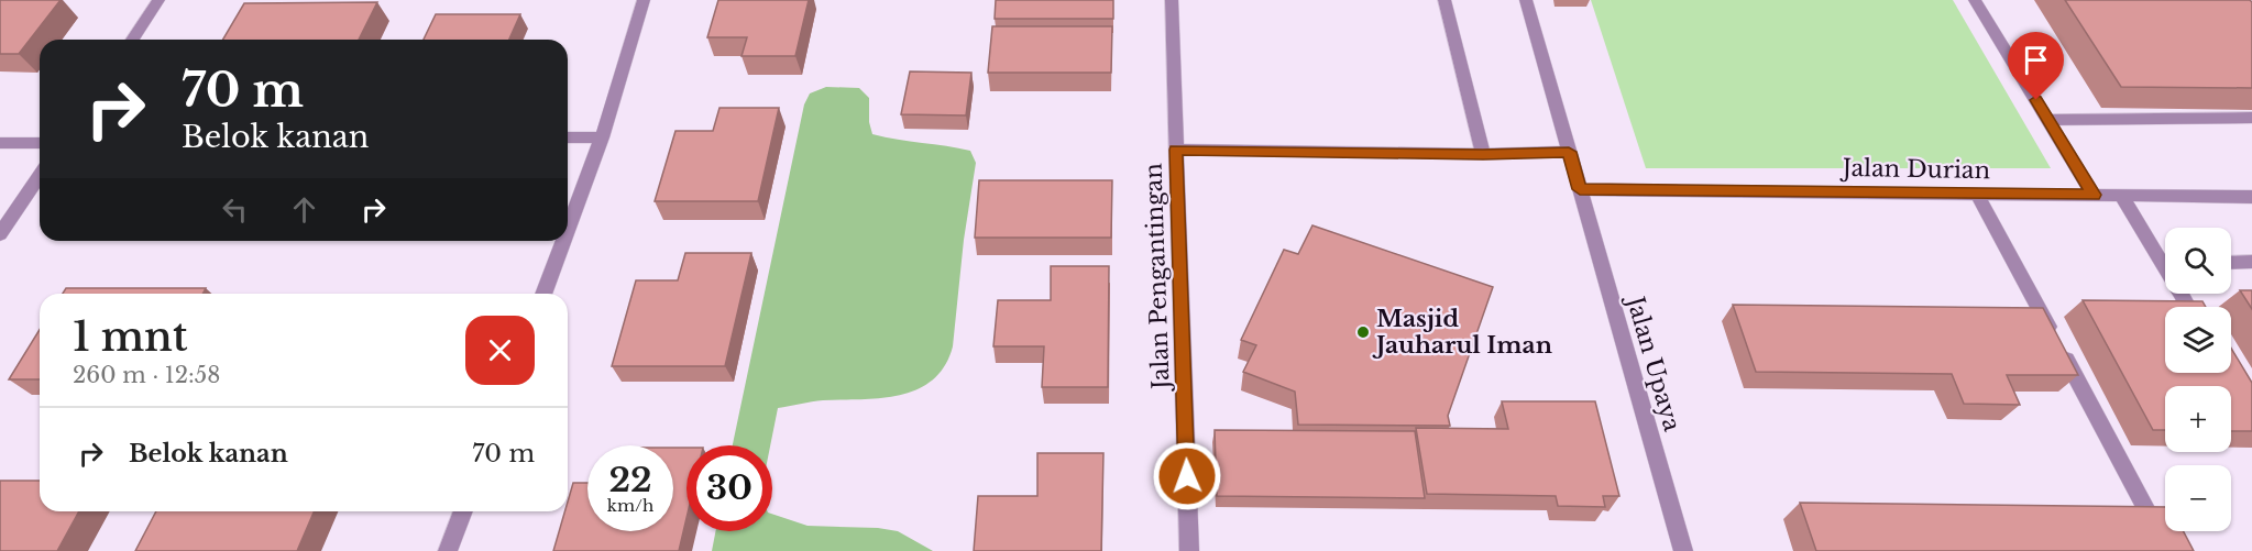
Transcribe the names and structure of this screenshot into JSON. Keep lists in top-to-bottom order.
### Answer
{
  "streets": {
    "street": ["Jalan Durian", "Jalan Pengantingan", "Jalan Upaya"]
  },
  "crossings": [
    ["Jalan Durian", "Jalan Upaya"]
  ],
  "places": ["Masjid Jauharul Iman"],
  "page": {
    "turn": ["70 m", "Belok kanan"],
    "map_buttons": ["+", "−"],
    "heading": ["1 mnt", "260 m · 12:58"],
    "list": [
      {
        "name": "Belok kanan",
        "value": "70 m"
      }
    ],
    "speed": "22 km/h",
    "limit": "30"
  }
}
